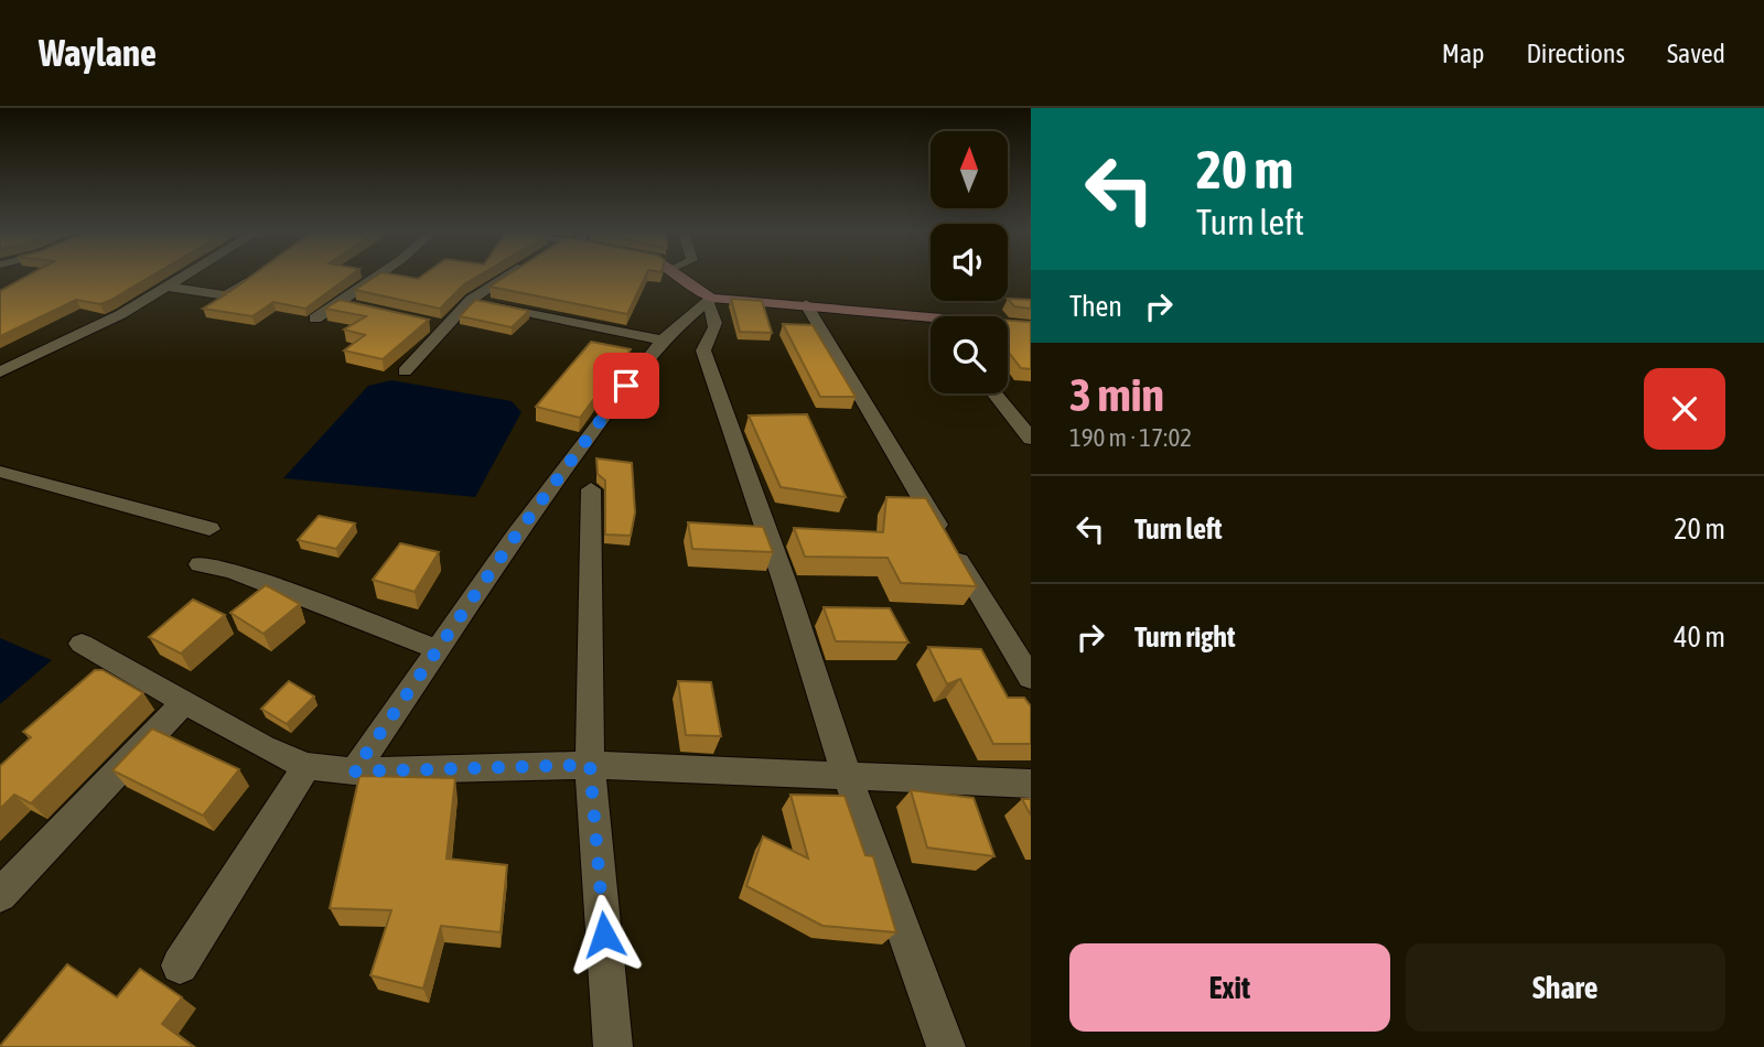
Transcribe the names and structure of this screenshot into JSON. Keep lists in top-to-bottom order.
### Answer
{
  "north": "top",
  "page": {
    "header": "Waylane",
    "nav": ["Map", "Directions", "Saved"],
    "turn": ["20 m", "Turn left"],
    "then": "Then",
    "heading": ["3 min", "190 m · 17:02"],
    "list": [
      {
        "name": "Turn left",
        "value": "20 m"
      },
      {
        "name": "Turn right",
        "value": "40 m"
      }
    ],
    "buttons": ["Exit", "Share"]
  }
}
